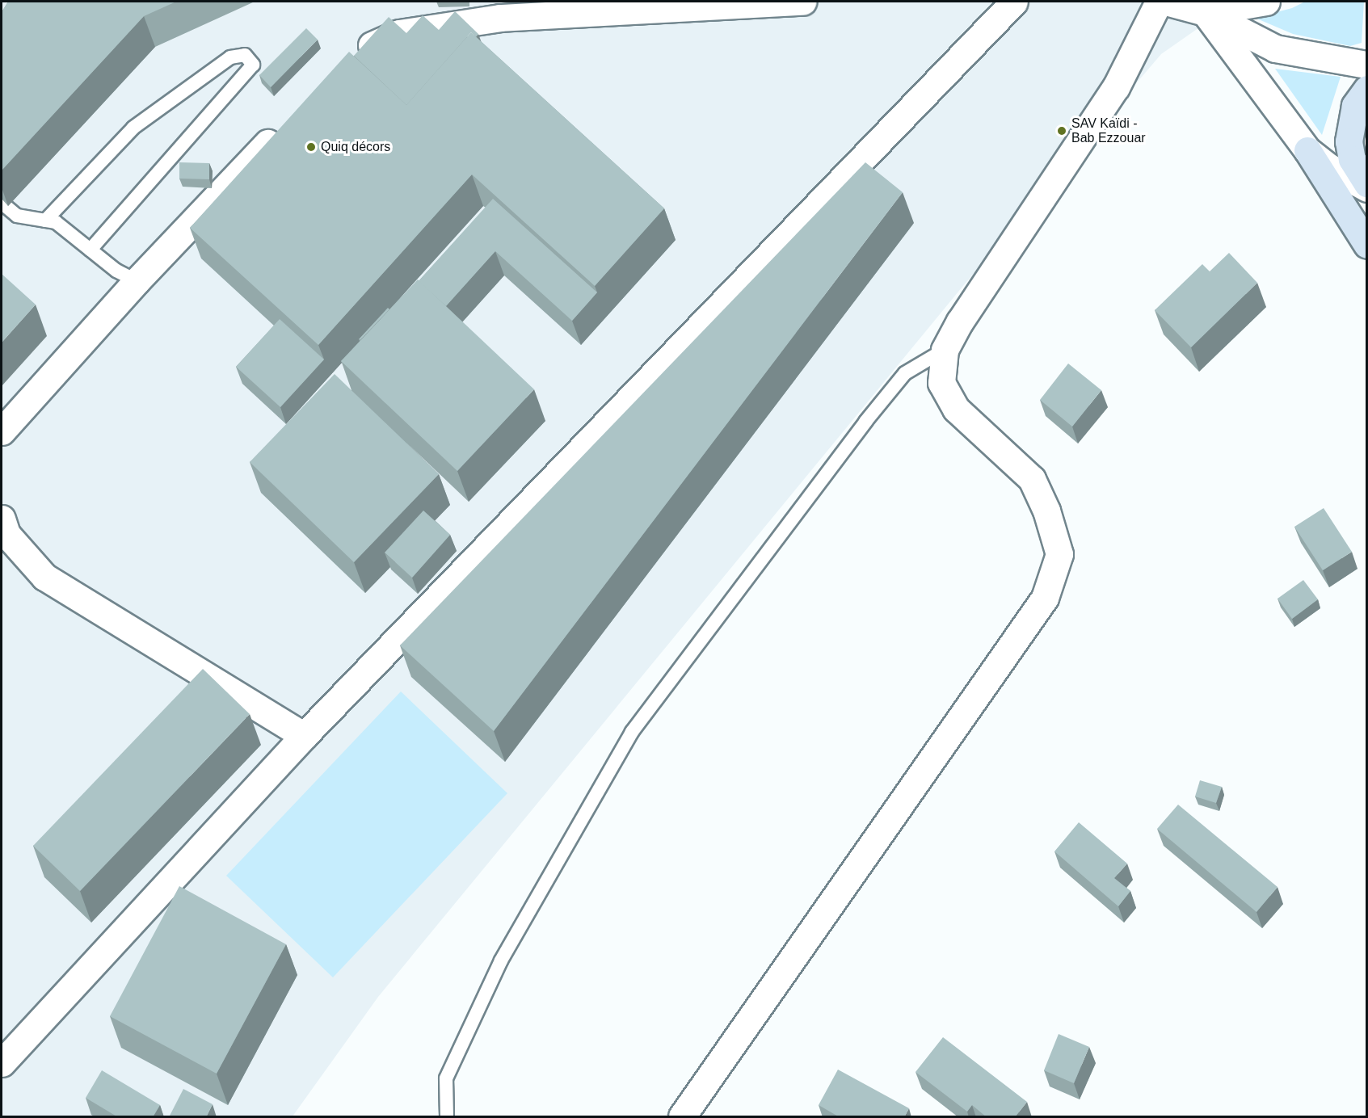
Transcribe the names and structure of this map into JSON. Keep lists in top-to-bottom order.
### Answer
{
  "places": ["SAV Kaïdi - Bab Ezzouar", "Quiq décors"]
}
